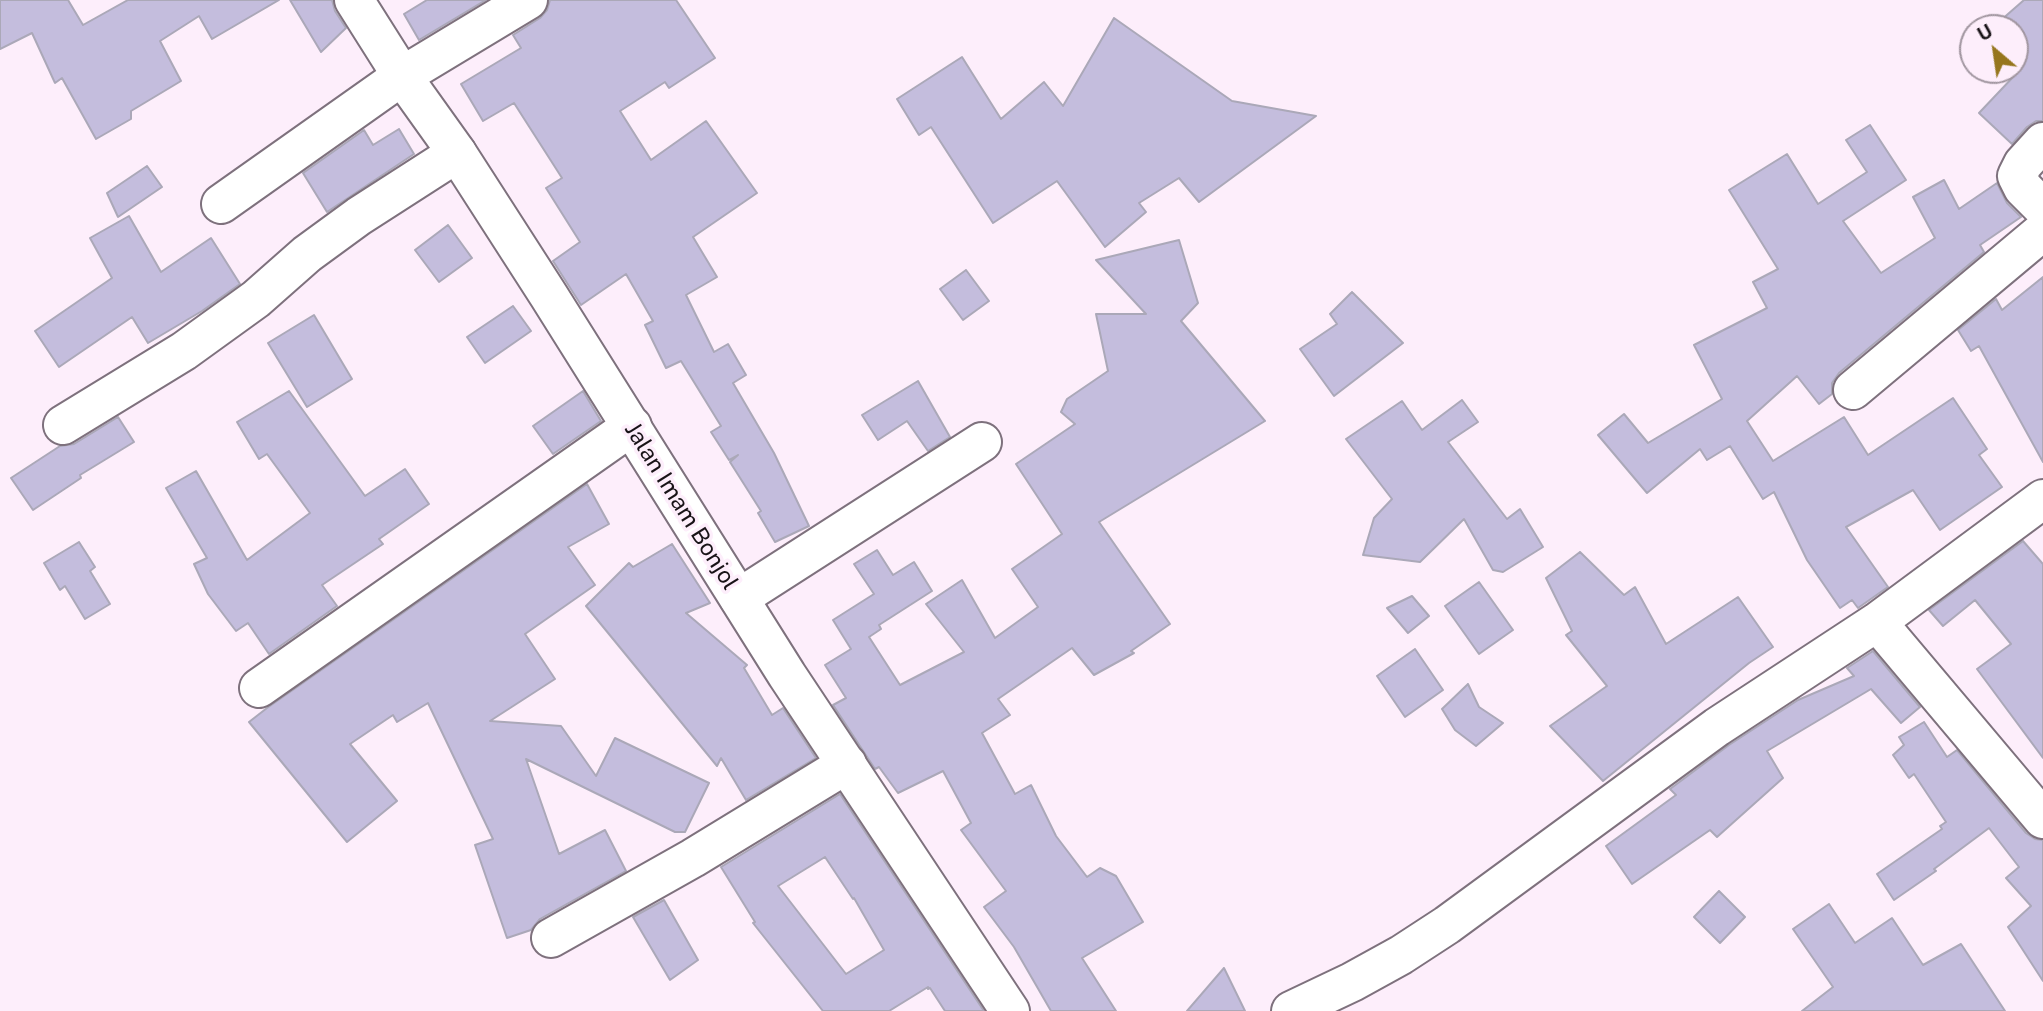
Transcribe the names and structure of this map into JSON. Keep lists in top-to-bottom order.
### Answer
{
  "streets": {
    "street": ["Jalan Imam Bonjol"]
  },
  "north": "top left"
}
